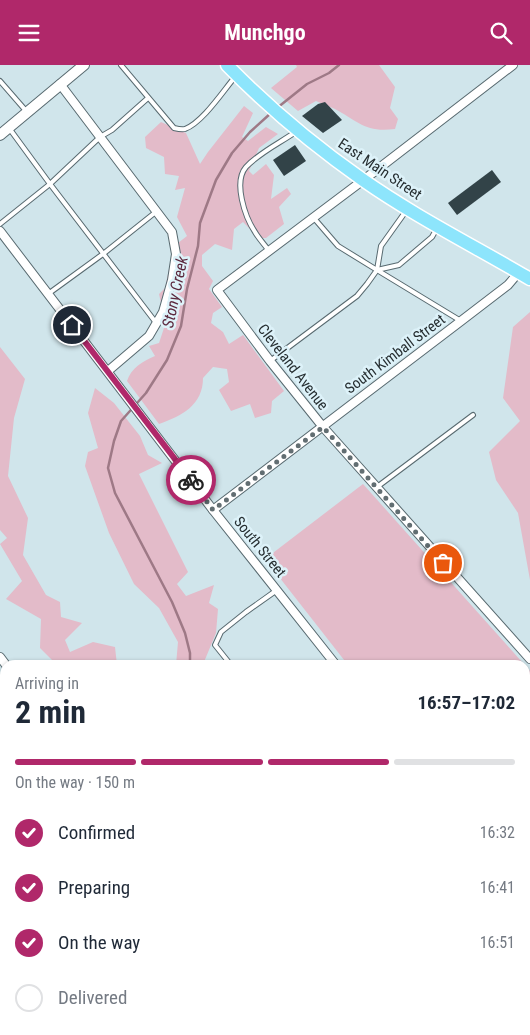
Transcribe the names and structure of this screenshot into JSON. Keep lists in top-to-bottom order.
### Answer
{
  "streets": {
    "main road": ["East Main Street"],
    "street": ["South Kimball Street", "Cleveland Avenue", "South Street"]
  },
  "crossings": [
    ["East Main Street", "South Kimball Street"],
    ["South Kimball Street", "Cleveland Avenue"],
    ["South Kimball Street", "South Street"]
  ],
  "water": ["Stony Creek"],
  "page": {
    "header": "Munchgo",
    "heading": ["2 min", "Arriving in", "16:57–17:02"],
    "bar": "On the way · 150 m",
    "list": [
      ["Confirmed", "16:32"],
      ["Preparing", "16:41"],
      ["On the way", "16:51"],
      "Delivered"
    ]
  }
}
